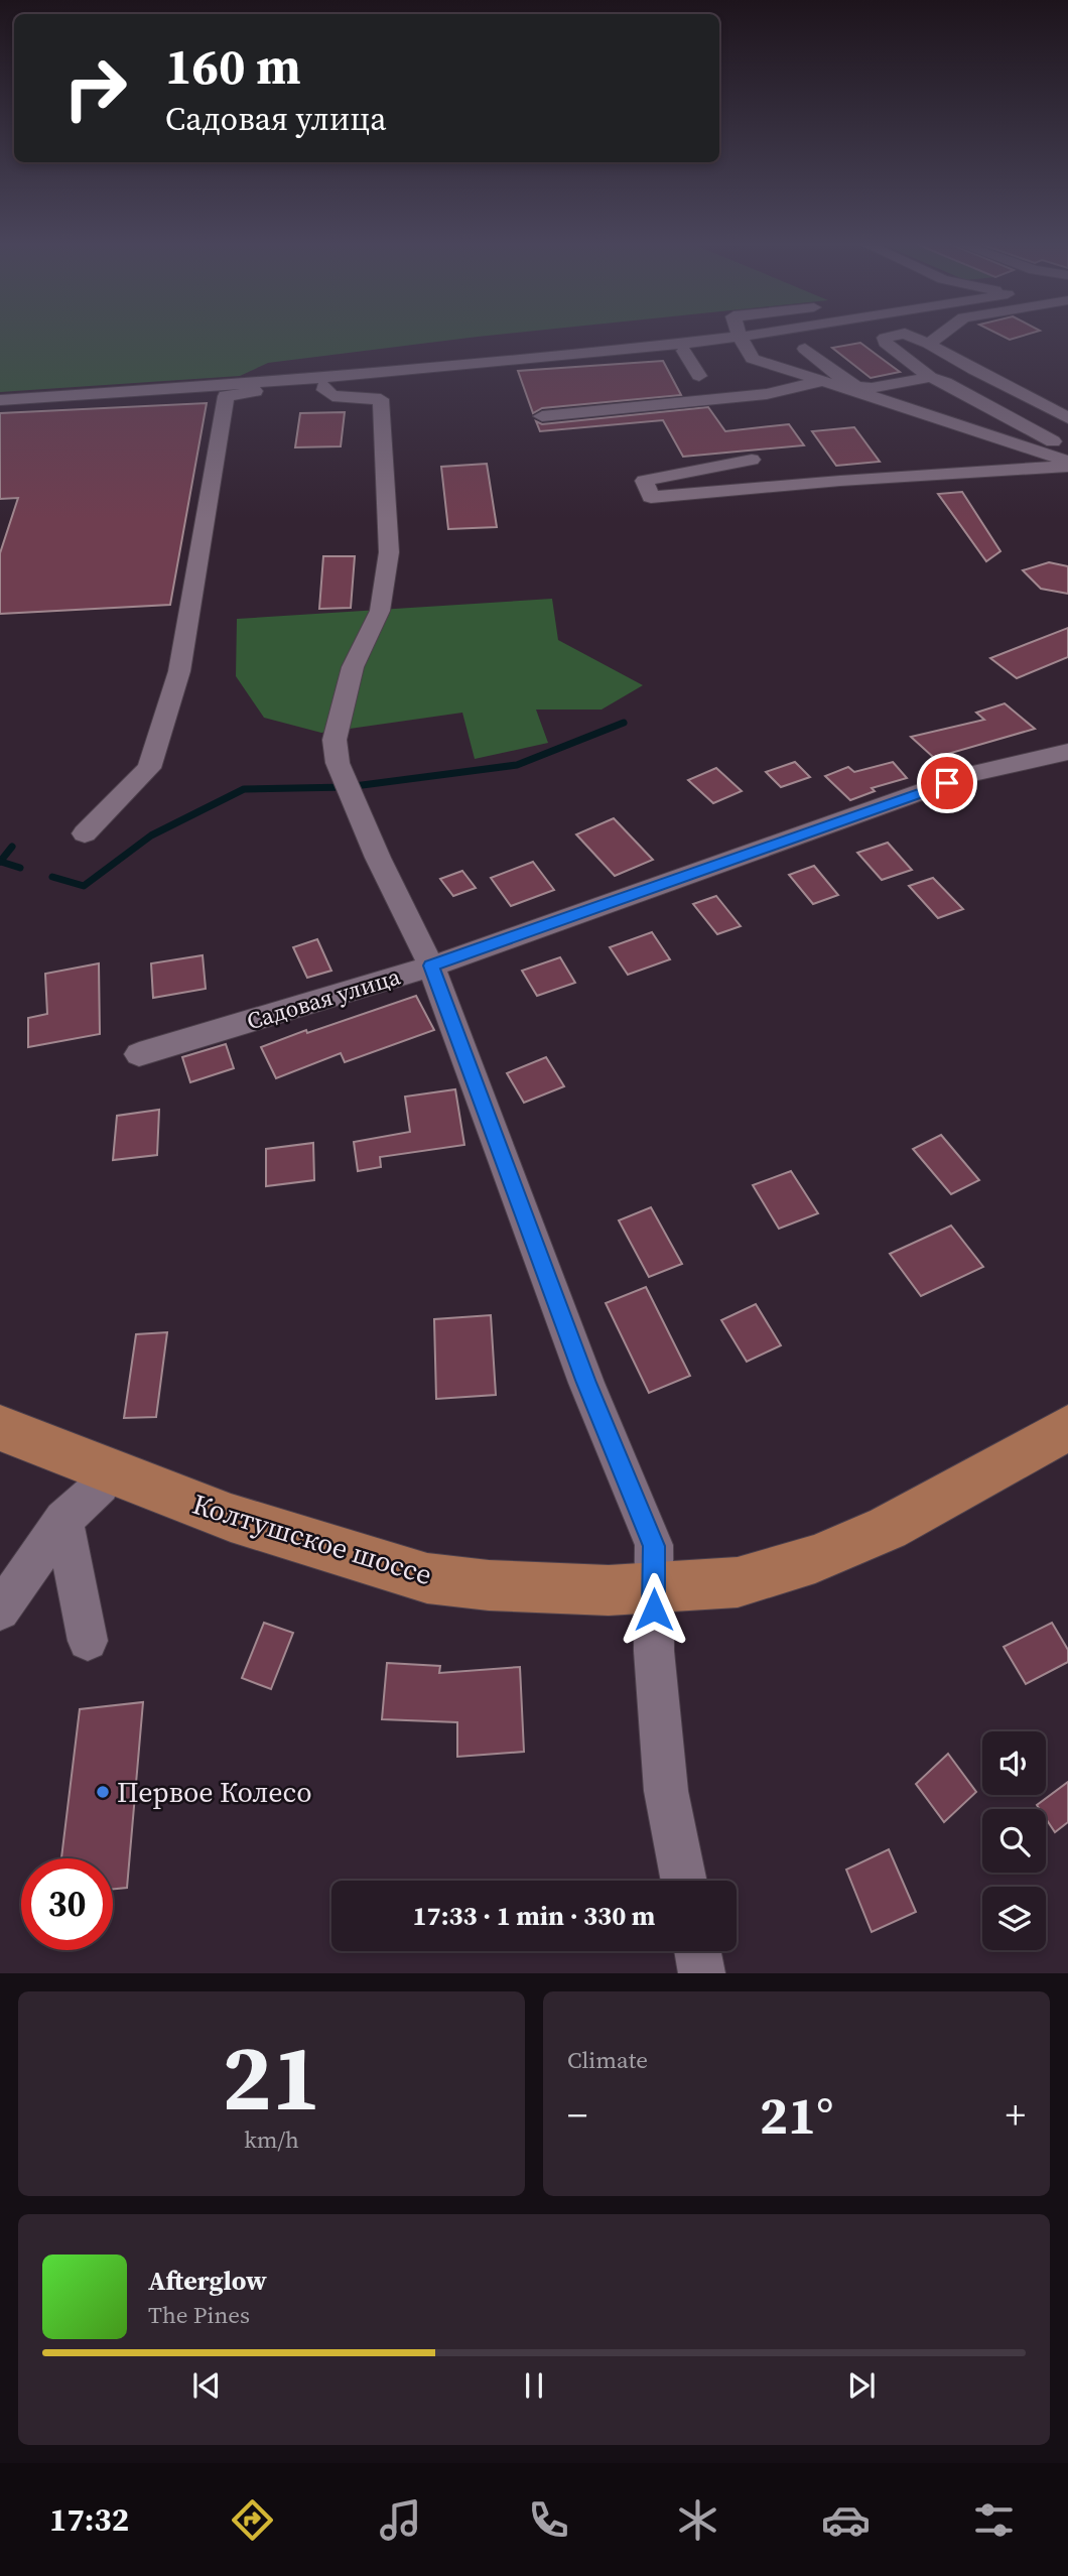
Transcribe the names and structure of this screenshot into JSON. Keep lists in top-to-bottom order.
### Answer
{
  "streets": {
    "main road": ["Колтушское шоссе"],
    "street": ["Садовая улица"]
  },
  "places": ["Первое Колесо"],
  "page": {
    "turn": ["160 m", "Садовая улица"],
    "limit": "30",
    "trip": "17:33 · 1 min · 330 m",
    "tile": [
      ["21", "km/h"],
      "Climate"
    ],
    "heat": ["−", "21°", "+"],
    "song": ["Afterglow", "The Pines"],
    "tabs": "17:32"
  }
}
